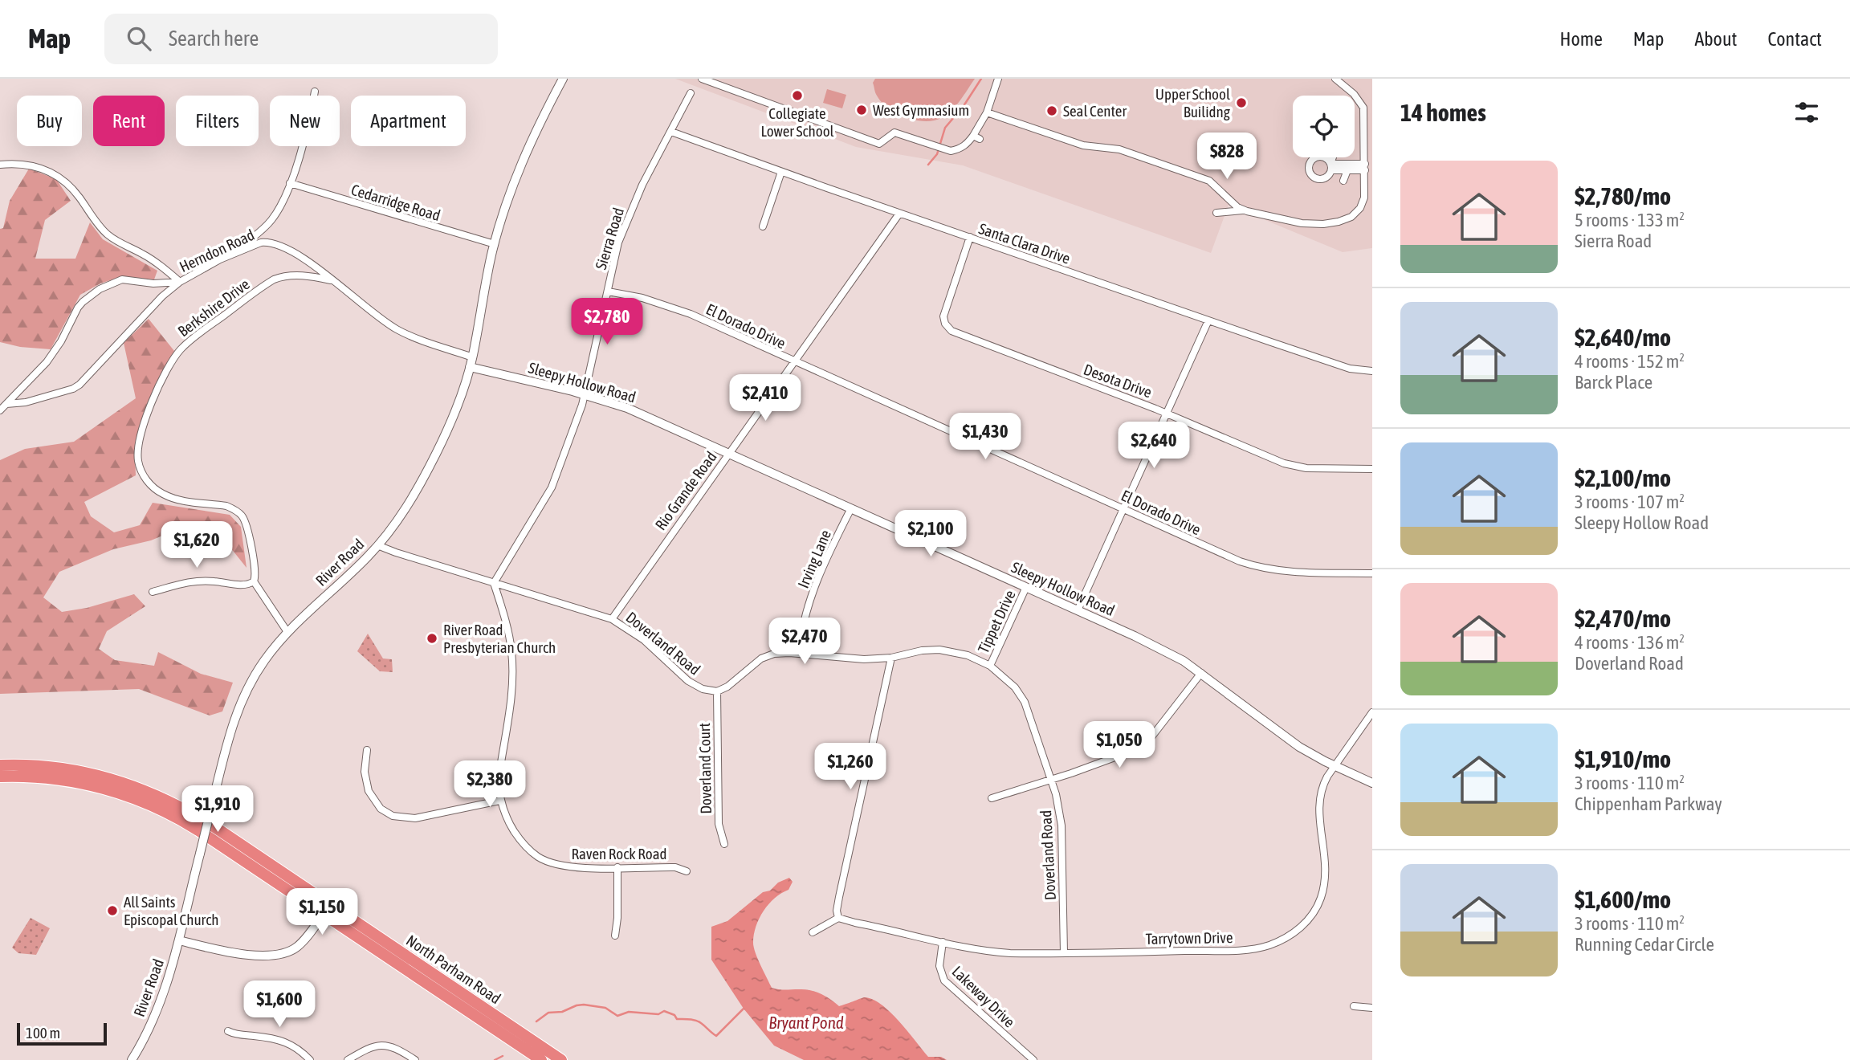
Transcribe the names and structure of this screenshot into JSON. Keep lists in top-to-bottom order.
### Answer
{
  "streets": {
    "highway": ["North Parham Road"],
    "main road": ["Sleepy Hollow Road", "River Road"],
    "street": [
      "Cedarridge Road",
      "Sierra Road",
      "Santa Clara Drive",
      "Herndon Road",
      "Berkshire Drive",
      "El Dorado Drive",
      "Desota Drive",
      "Rio Grande Road",
      "Irving Lane",
      "Tippet Drive",
      "Doverland Road",
      "Doverland Court",
      "Raven Rock Road",
      "Tarrytown Drive",
      "Lakeway Drive"
    ]
  },
  "crossings": [
    ["Cedarridge Road", "River Road"],
    ["Sierra Road", "Santa Clara Drive"],
    ["Sierra Road", "El Dorado Drive"],
    ["Sierra Road", "Sleepy Hollow Road"],
    ["Sierra Road", "Doverland Road"],
    ["Sierra Road", "Raven Rock Road"],
    ["Santa Clara Drive", "Desota Drive"],
    ["Santa Clara Drive", "Rio Grande Road"],
    ["Herndon Road", "Berkshire Drive"],
    ["Herndon Road", "River Road"],
    ["El Dorado Drive", "Rio Grande Road"],
    ["Sleepy Hollow Road", "Rio Grande Road"],
    ["Sleepy Hollow Road", "Irving Lane"],
    ["Sleepy Hollow Road", "River Road"],
    ["Sleepy Hollow Road", "Tippet Drive"],
    ["Sleepy Hollow Road", "Tarrytown Drive"],
    ["Rio Grande Road", "Doverland Road"],
    ["Irving Lane", "Doverland Road"],
    ["River Road", "Doverland Road"],
    ["Tippet Drive", "Doverland Road"],
    ["Doverland Road", "Doverland Court"],
    ["Doverland Road", "Raven Rock Road"],
    ["Doverland Road", "Tarrytown Drive"],
    ["Tarrytown Drive", "Lakeway Drive"]
  ],
  "water": ["Bryant Pond"],
  "places": [
    "Collegiate Lower School",
    "Upper School Builidng",
    "West Gymnasium",
    "Seal Center",
    "River Road Presbyterian Church",
    "All Saints Episcopal Church"
  ],
  "scale_bar": "100 m",
  "page": {
    "header": "Map",
    "search": "Search here",
    "nav": [
      "Home",
      "Map",
      "About",
      "Contact"
    ],
    "heading": "14 homes",
    "chip": [
      "Buy",
      "Rent",
      "Filters",
      "New",
      "Apartment"
    ],
    "price": [
      "$828",
      "$2,780",
      "$2,410",
      "$1,430",
      "$2,640",
      "$2,100",
      "$1,620",
      "$2,470",
      "$1,050",
      "$1,260",
      "$2,380",
      "$1,910",
      "$1,150",
      "$1,600"
    ],
    "list": [
      {
        "name": "$2,780/mo",
        "note": "5 rooms · 133 m² · Sierra Road"
      },
      {
        "name": "$2,640/mo",
        "note": "4 rooms · 152 m² · Barck Place"
      },
      {
        "name": "$2,100/mo",
        "note": "3 rooms · 107 m² · Sleepy Hollow Road"
      },
      {
        "name": "$2,470/mo",
        "note": "4 rooms · 136 m² · Doverland Road"
      },
      {
        "name": "$1,910/mo",
        "note": "3 rooms · 110 m² · Chippenham Parkway"
      },
      {
        "name": "$1,600/mo",
        "note": "3 rooms · 110 m² · Running Cedar Circle"
      }
    ],
    "scale": "100 m"
  }
}
